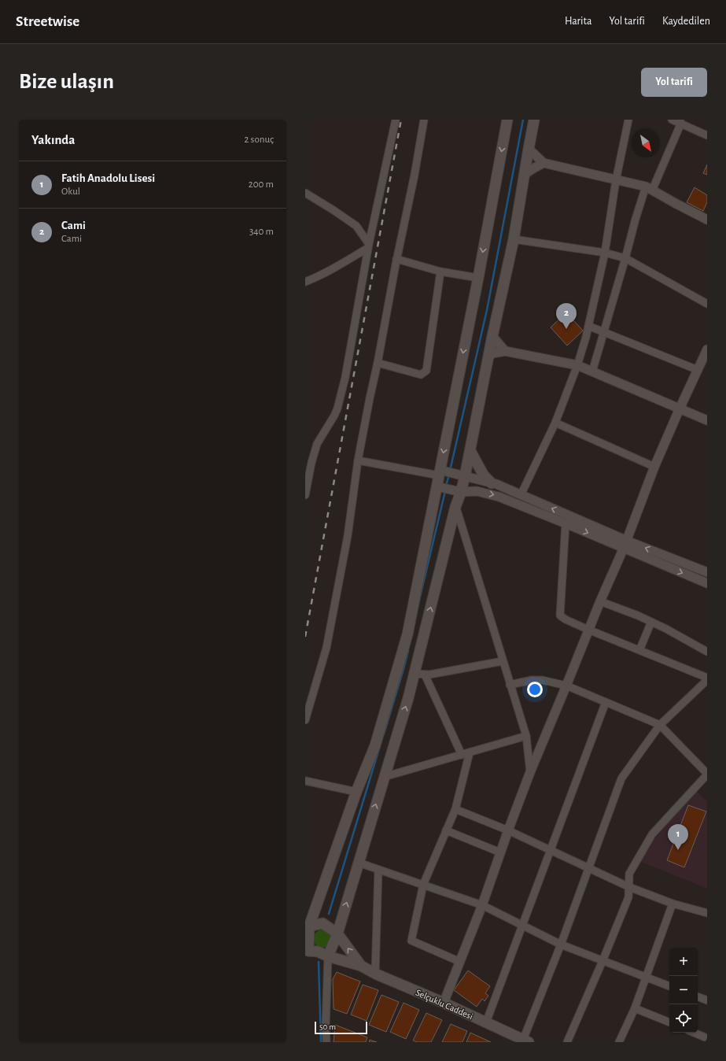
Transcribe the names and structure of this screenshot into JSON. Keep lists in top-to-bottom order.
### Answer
{
  "streets": {
    "main road": ["Selçuklu Caddesi"]
  },
  "scale_bar": "50 m",
  "north": "bottom right",
  "page": {
    "header": "Streetwise",
    "nav": ["Harita", "Yol tarifi", "Kaydedilen"],
    "buttons": "Yol tarifi",
    "title": "Bize ulaşın",
    "heading": ["Yakında", "2 sonuç"],
    "list": [
      {
        "mark": "1",
        "name": "Fatih Anadolu Lisesi",
        "note": "Okul",
        "value": "200 m"
      },
      {
        "mark": "2",
        "name": "Cami",
        "note": "Cami",
        "value": "340 m"
      }
    ],
    "pins": ["2", "1"],
    "map_buttons": ["+", "−"],
    "scale": "50 m"
  }
}
